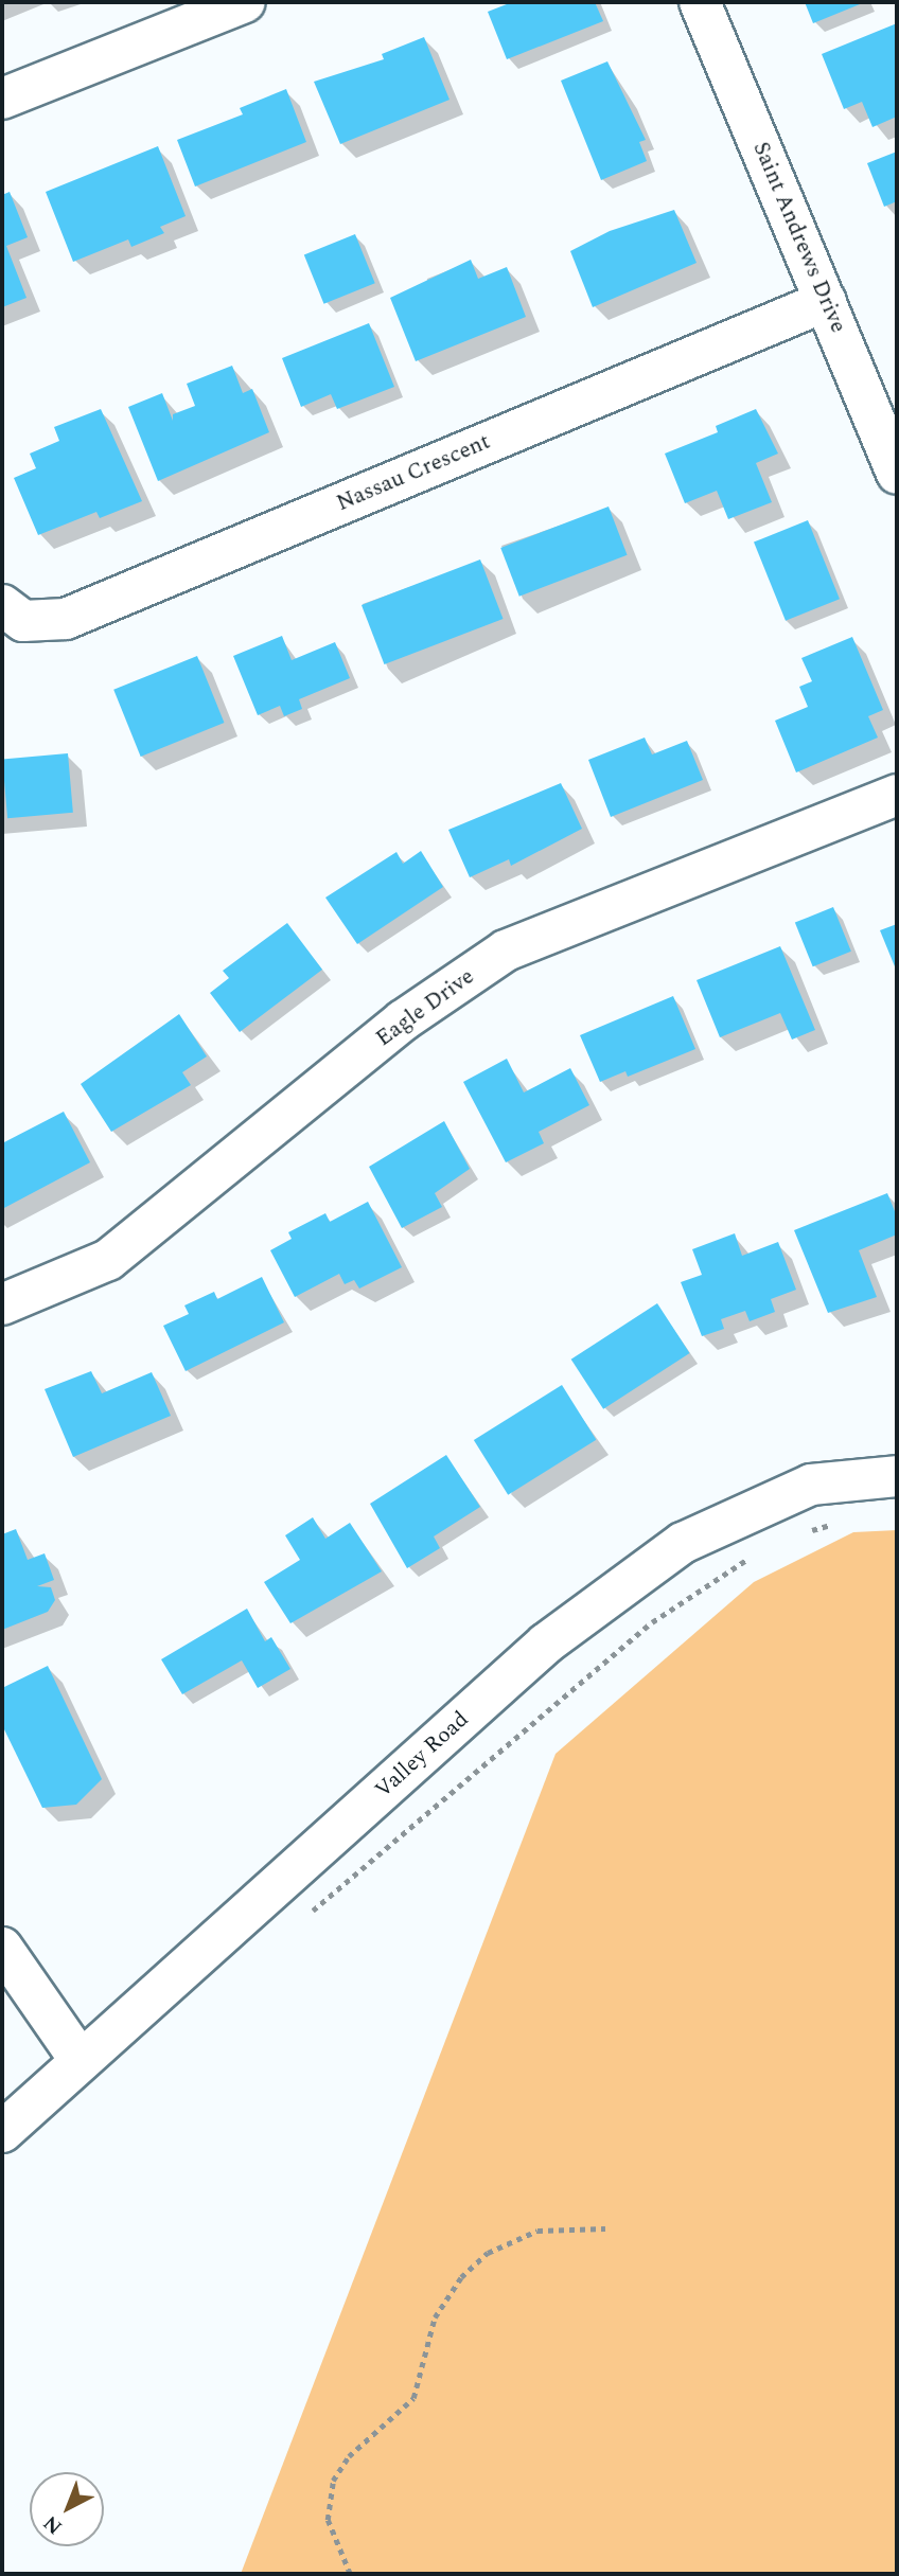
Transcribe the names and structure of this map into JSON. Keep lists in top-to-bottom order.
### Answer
{
  "streets": {
    "street": [
      "Saint Andrews Drive",
      "Nassau Crescent",
      "Eagle Drive",
      "Valley Road"
    ]
  },
  "crossings": [
    ["Saint Andrews Drive", "Nassau Crescent"]
  ],
  "north": "bottom left"
}
